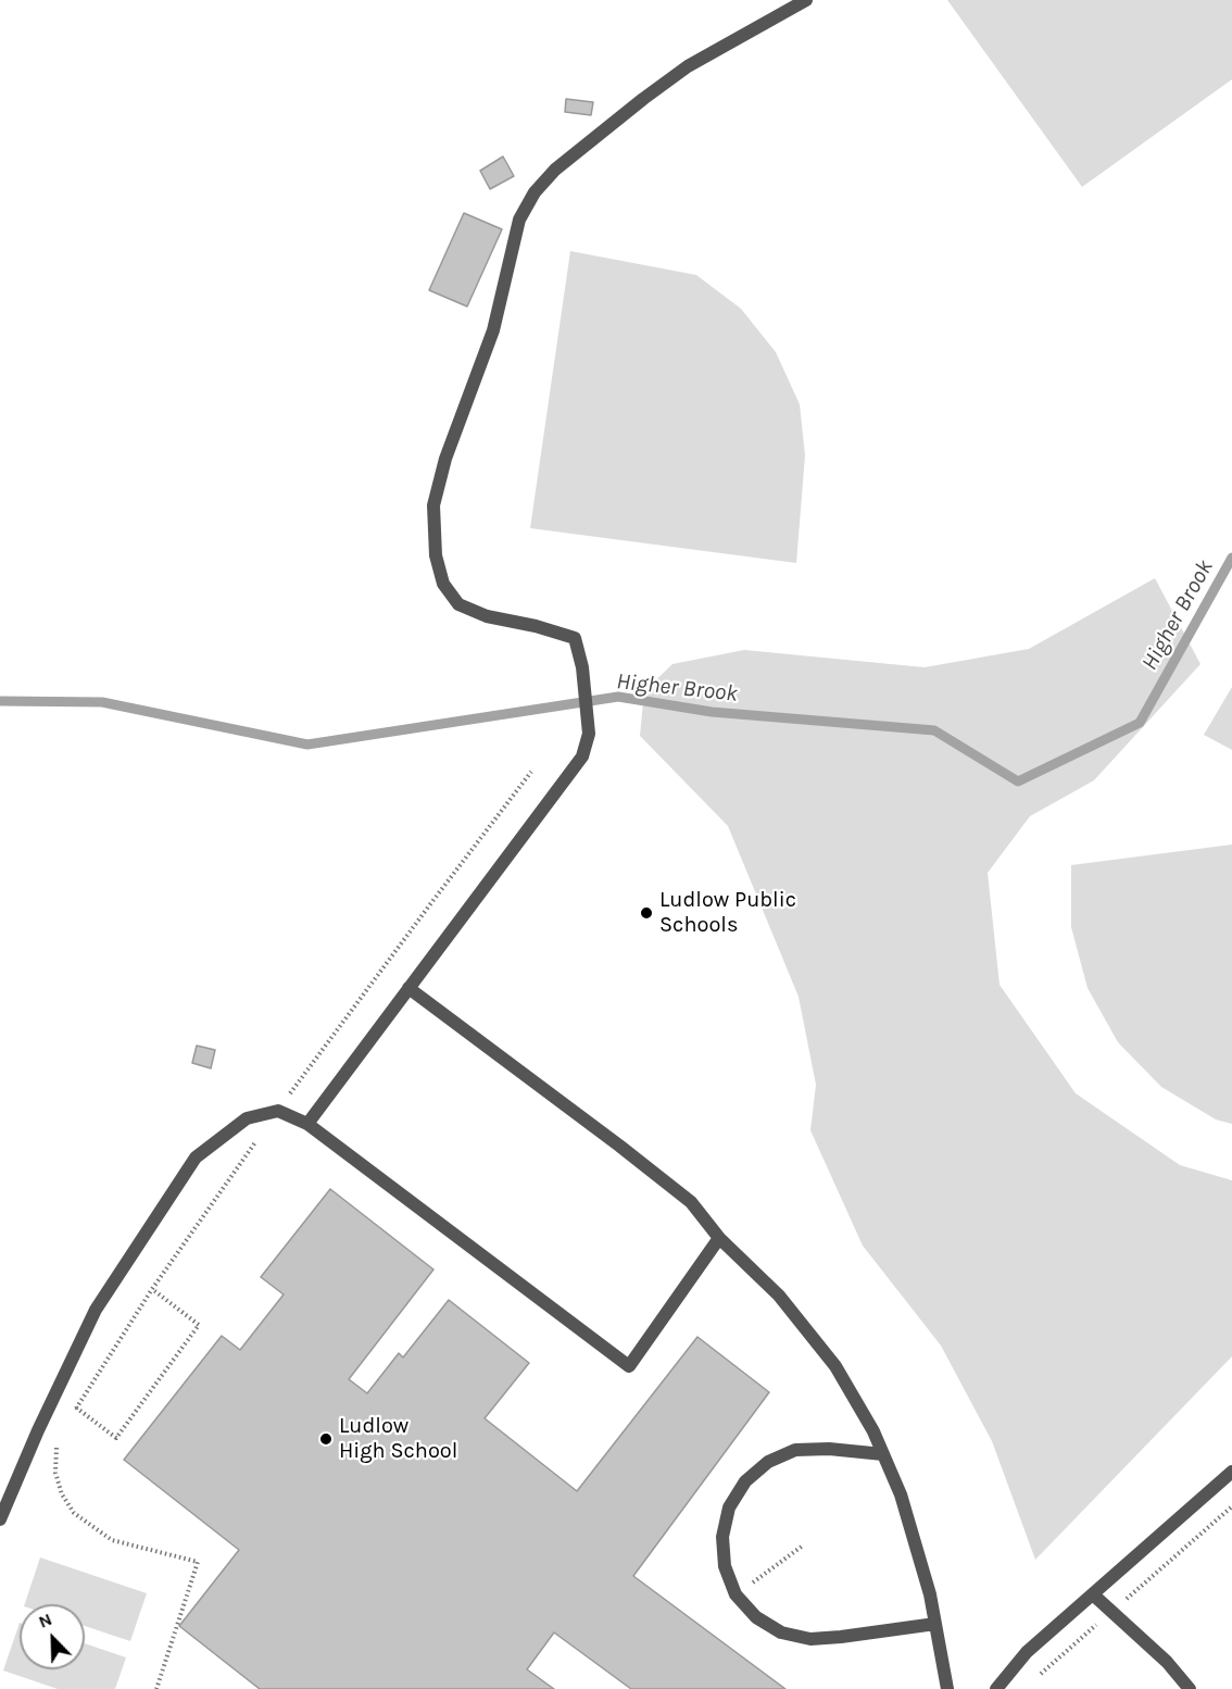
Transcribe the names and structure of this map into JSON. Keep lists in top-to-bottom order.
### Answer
{
  "water": ["Higher Brook"],
  "places": ["Ludlow Public Schools", "Ludlow High School"],
  "north": "top left"
}
